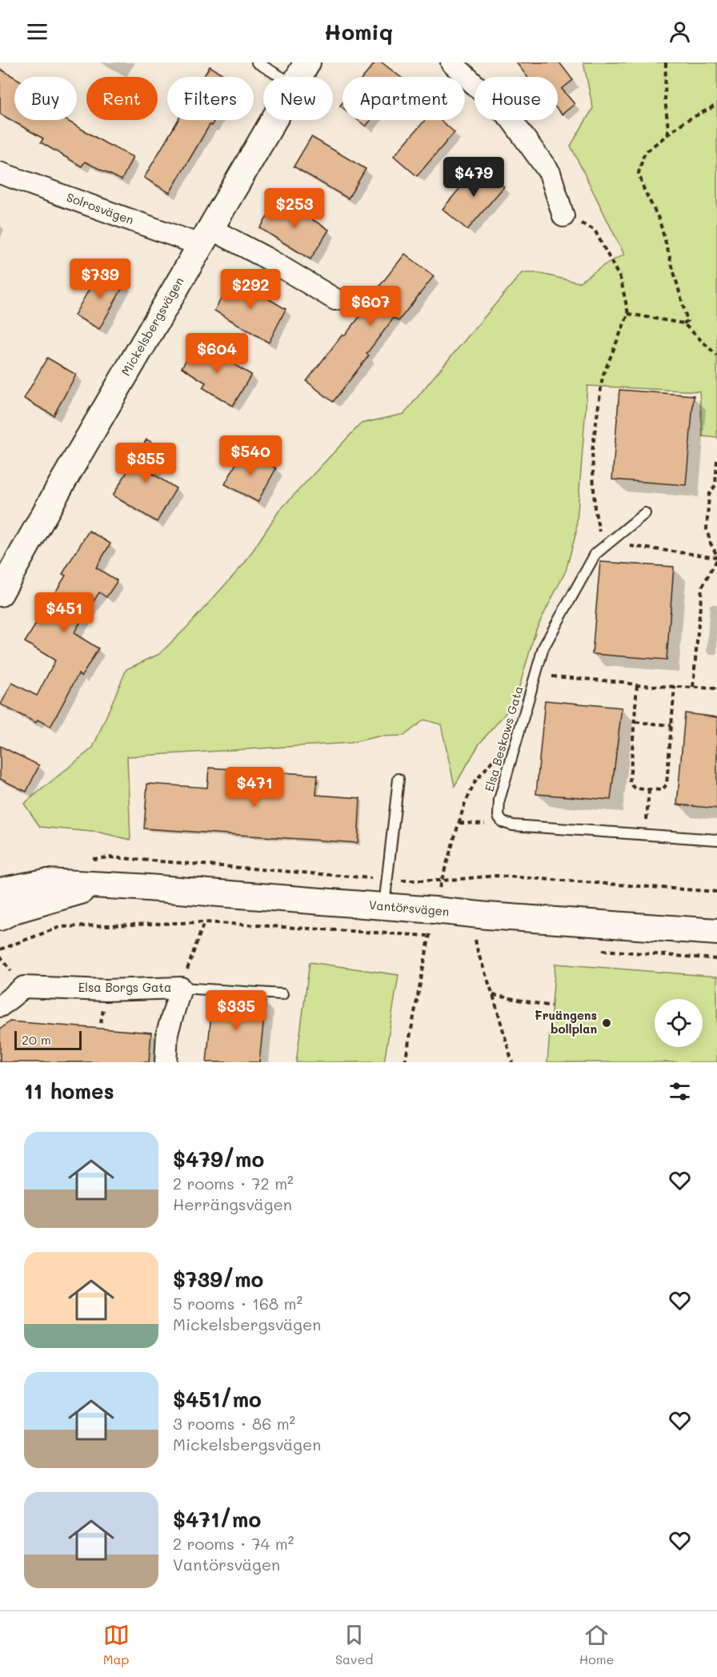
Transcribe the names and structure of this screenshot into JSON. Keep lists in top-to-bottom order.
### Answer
{
  "streets": {
    "street": [
      "Solrosvägen",
      "Mickelsbergsvägen",
      "Vantörsvägen",
      "Elsa Borgs Gata"
    ],
    "lane": ["Elsa Beskows Gata"]
  },
  "crossings": [
    ["Solrosvägen", "Mickelsbergsvägen"]
  ],
  "places": ["Fruängens bollplan"],
  "scale_bar": "20 m",
  "page": {
    "header": "Homiq",
    "chip": [
      "Buy",
      "Rent",
      "Filters",
      "New",
      "Apartment",
      "House"
    ],
    "price": [
      "$479",
      "$253",
      "$739",
      "$292",
      "$607",
      "$604",
      "$540",
      "$355",
      "$451",
      "$471",
      "$335"
    ],
    "scale": "20 m",
    "heading": "11 homes",
    "list": [
      {
        "name": "$479/mo",
        "note": "2 rooms · 72 m² · Herrängsvägen"
      },
      {
        "name": "$739/mo",
        "note": "5 rooms · 168 m² · Mickelsbergsvägen"
      },
      {
        "name": "$451/mo",
        "note": "3 rooms · 86 m² · Mickelsbergsvägen"
      },
      {
        "name": "$471/mo",
        "note": "2 rooms · 74 m² · Vantörsvägen"
      }
    ],
    "tabs": ["Map", "Saved", "Home"]
  }
}
